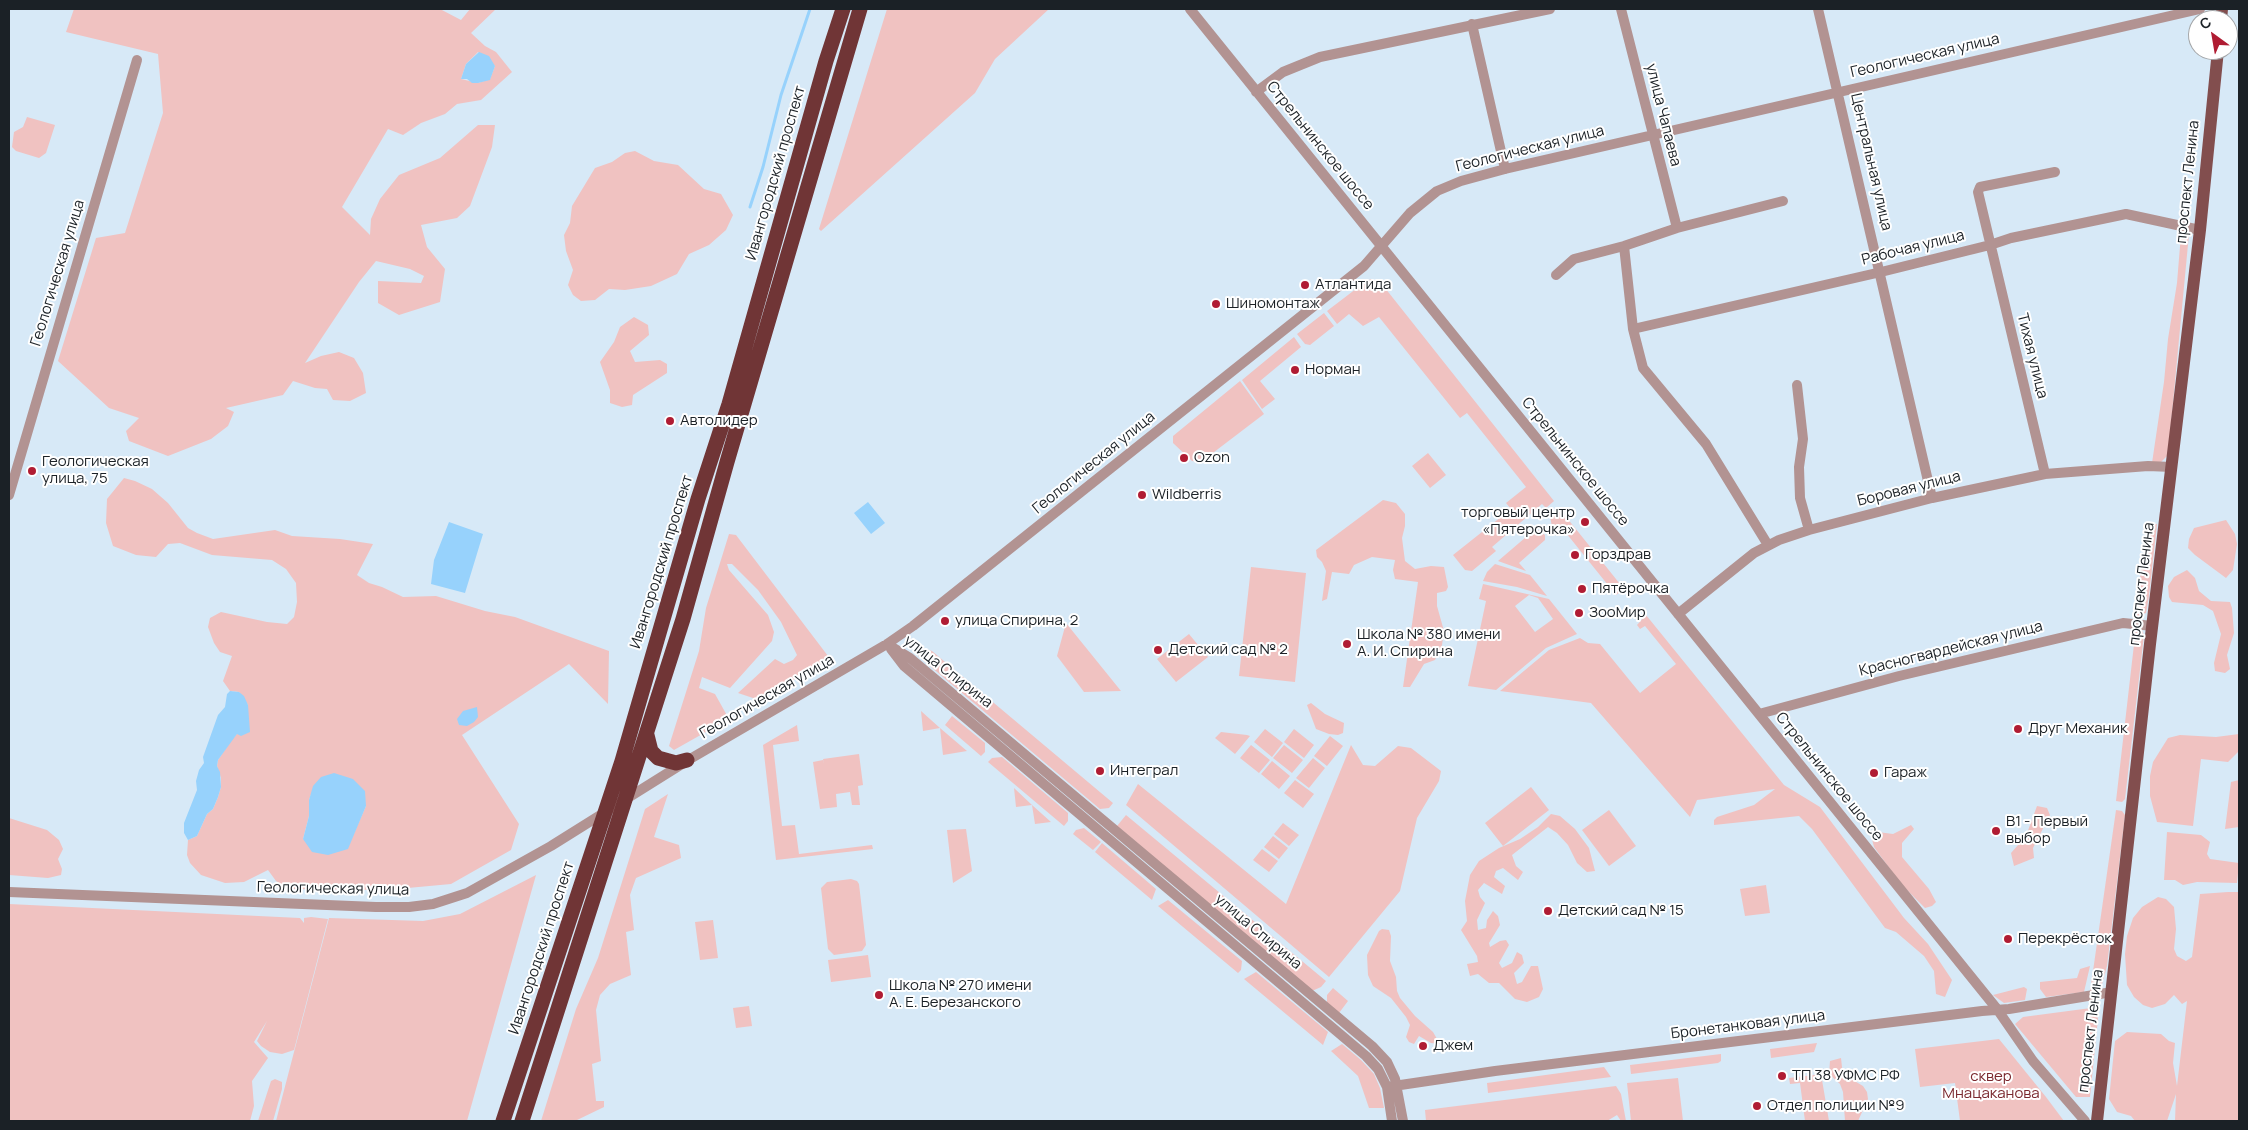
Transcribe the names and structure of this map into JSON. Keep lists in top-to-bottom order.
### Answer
{
  "streets": {
    "highway": ["Ивангородский проспект"],
    "main road": ["проспект Ленина"],
    "street": [
      "Геологическая улица",
      "улица Чапаева",
      "Стрельнинское шоссе",
      "Центральная улица",
      "Рабочая улица",
      "Тихая улица",
      "Боровая улица",
      "Красногвардейская улица",
      "улица Спирина",
      "Бронетанковая улица"
    ]
  },
  "crossings": [
    ["Геологическая улица", "улица Чапаева"],
    ["Геологическая улица", "Стрельнинское шоссе"],
    ["Геологическая улица", "Центральная улица"],
    ["Геологическая улица", "Ивангородский проспект"],
    ["Геологическая улица", "улица Спирина"],
    ["Стрельнинское шоссе", "Боровая улица"],
    ["Стрельнинское шоссе", "Красногвардейская улица"],
    ["Стрельнинское шоссе", "Бронетанковая улица"],
    ["Центральная улица", "Рабочая улица"],
    ["Центральная улица", "Боровая улица"],
    ["проспект Ленина", "Рабочая улица"],
    ["проспект Ленина", "Боровая улица"],
    ["проспект Ленина", "Красногвардейская улица"],
    ["проспект Ленина", "Бронетанковая улица"],
    ["Рабочая улица", "Тихая улица"],
    ["Тихая улица", "Боровая улица"],
    ["улица Спирина", "Бронетанковая улица"]
  ],
  "parks": ["сквер Мнацаканова"],
  "places": [
    "Атлантида",
    "Шиномонтаж",
    "Норман",
    "Автолидер",
    "Ozon",
    "Геологическая улица, 75",
    "Wildberris",
    "торговый центр «Пятерочка»",
    "Горздрав",
    "Пятёрочка",
    "ЗооМир",
    "улица Спирина, 2",
    "Школа № 380 имени А. И. Спирина",
    "Детский сад № 2",
    "Друг Механик",
    "Интеграл",
    "Гараж",
    "В1 - Первый выбор",
    "Детский сад № 15",
    "Перекрёсток",
    "Школа № 270 имени А. Е. Березанского",
    "Джем",
    "ТП 38 УФМС РФ",
    "Отдел полиции №9"
  ],
  "north": "top left"
}
